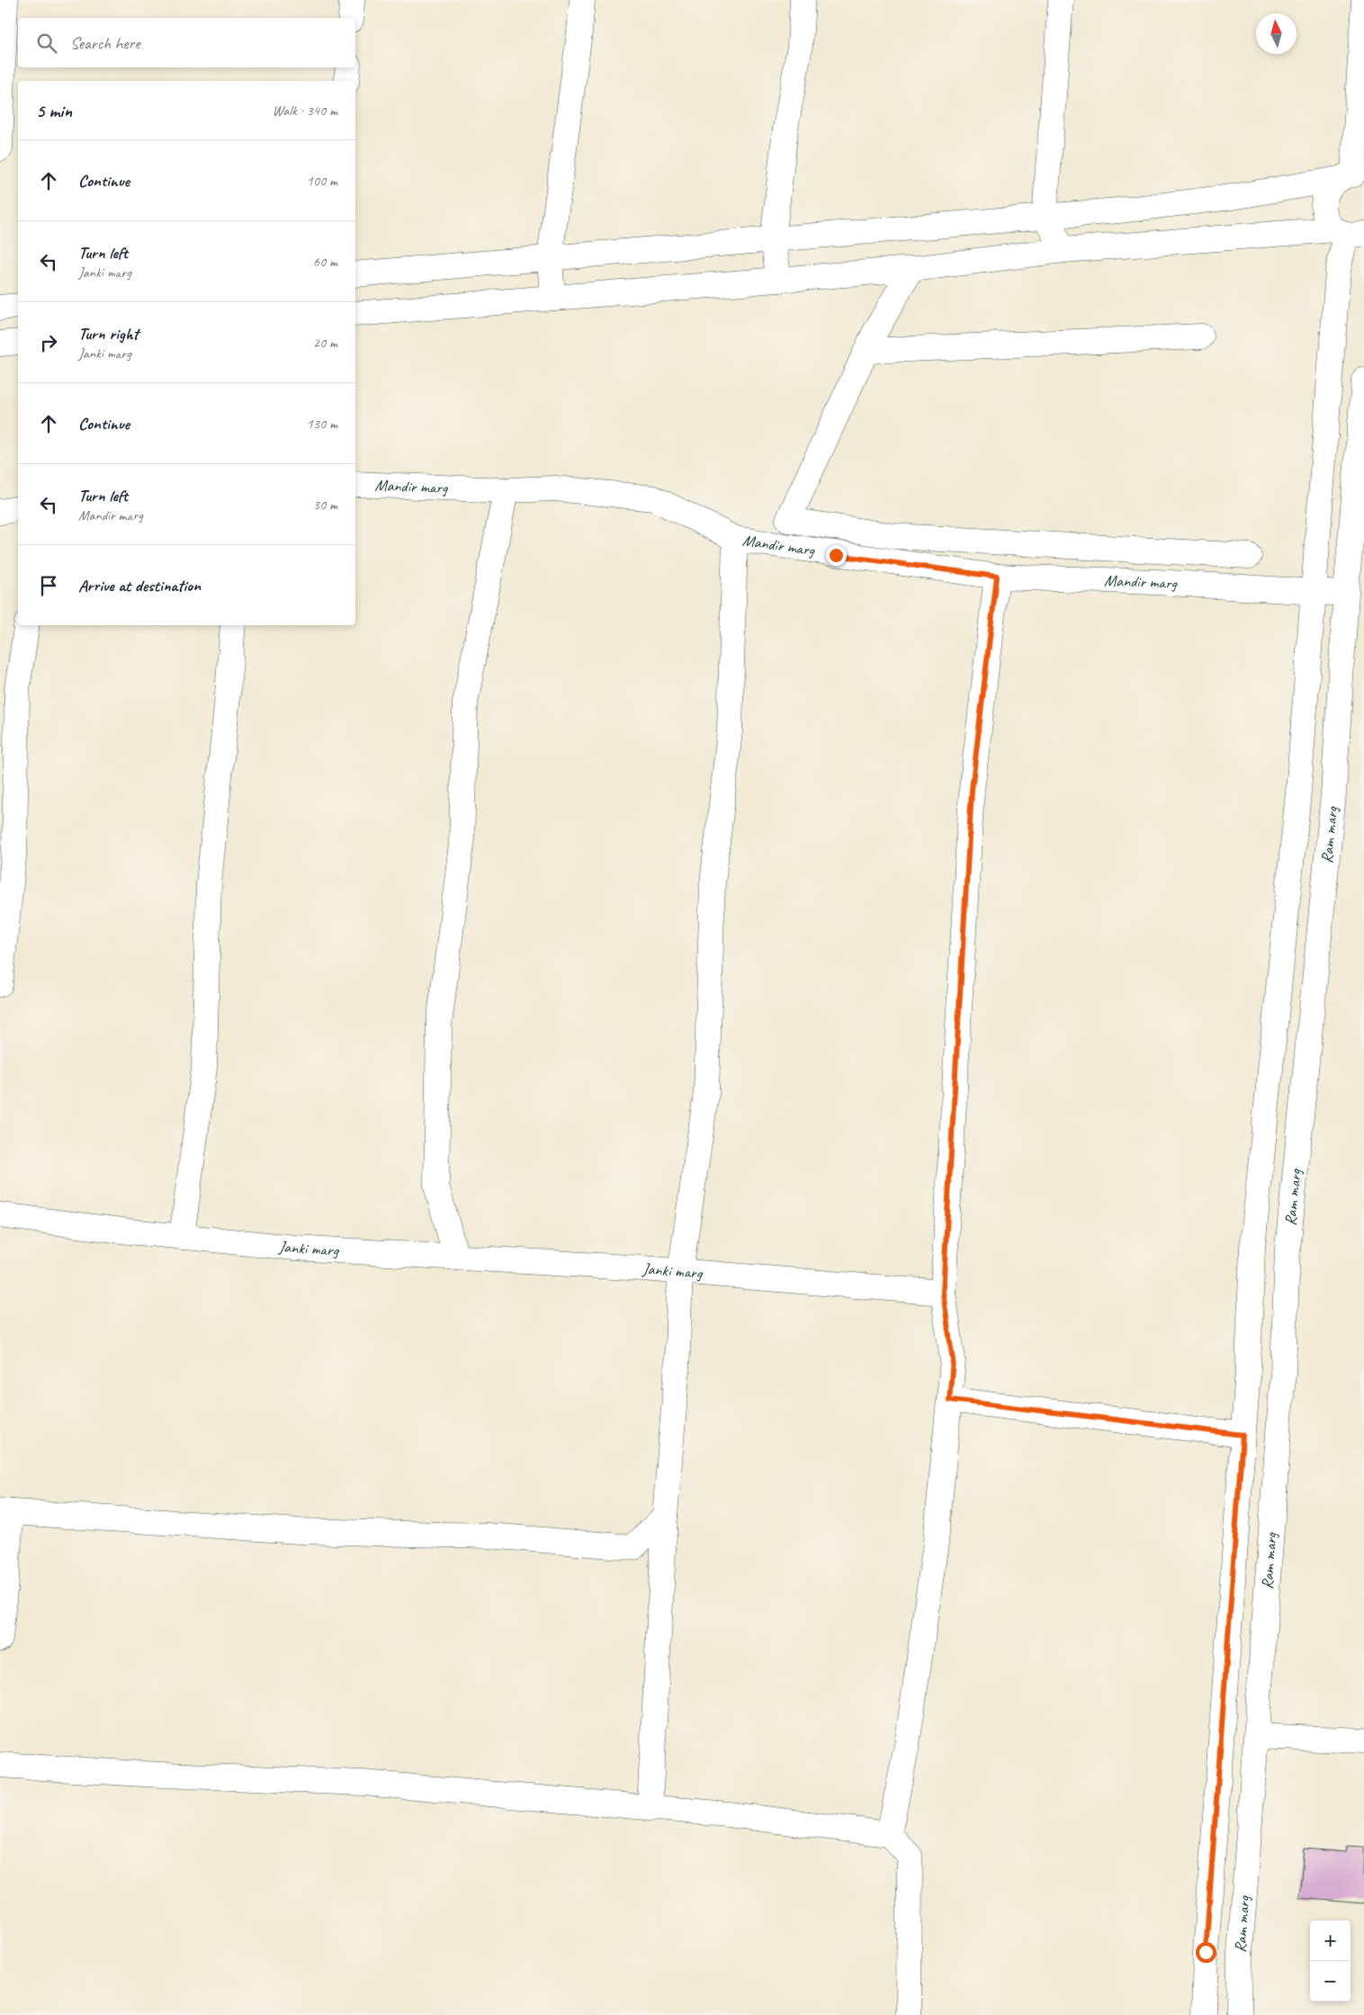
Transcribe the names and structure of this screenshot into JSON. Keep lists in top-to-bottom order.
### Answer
{
  "streets": {
    "street": ["Mandir marg", "Ram marg", "Janki marg"]
  },
  "crossings": [
    ["Mandir marg", "Ram marg"]
  ],
  "north": "top",
  "page": {
    "search": "Search here",
    "heading": ["5 min", "Walk · 340 m"],
    "list": [
      ["Continue", "100 m"],
      ["Turn left", "Janki marg", "60 m"],
      ["Turn right", "Janki marg", "20 m"],
      ["Continue", "130 m"],
      ["Turn left", "Mandir marg", "30 m"],
      "Arrive at destination"
    ],
    "map_buttons": ["+", "−"]
  }
}
